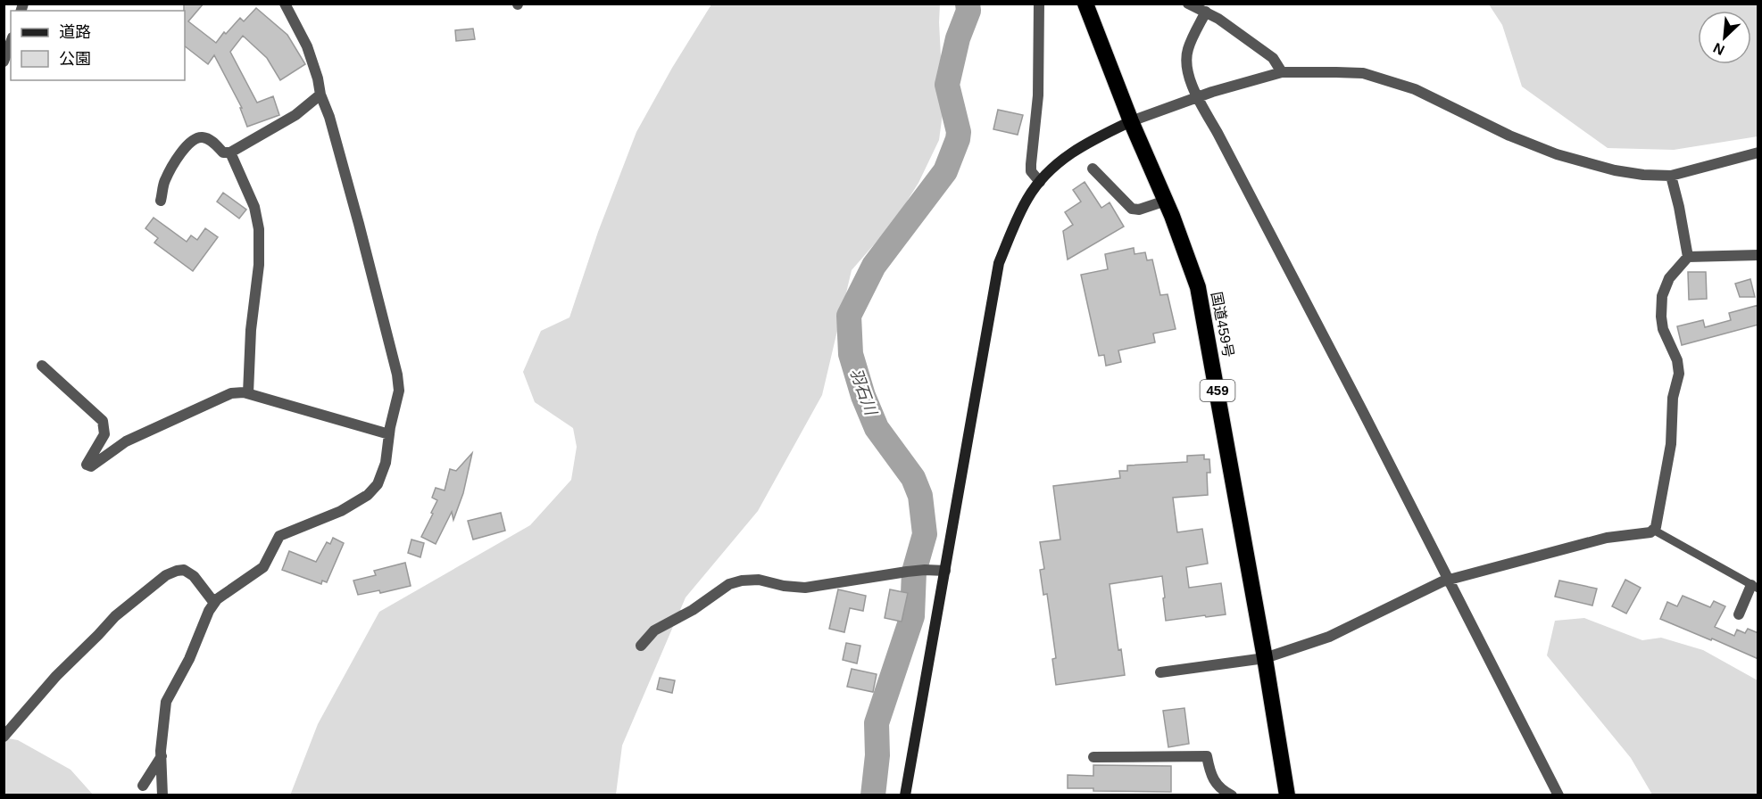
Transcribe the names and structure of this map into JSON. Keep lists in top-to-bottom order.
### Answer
{
  "streets": {
    "highway": ["国道459号", "459"]
  },
  "water": ["羽石川"],
  "legend": ["道路", "公園"],
  "north": "bottom left"
}
